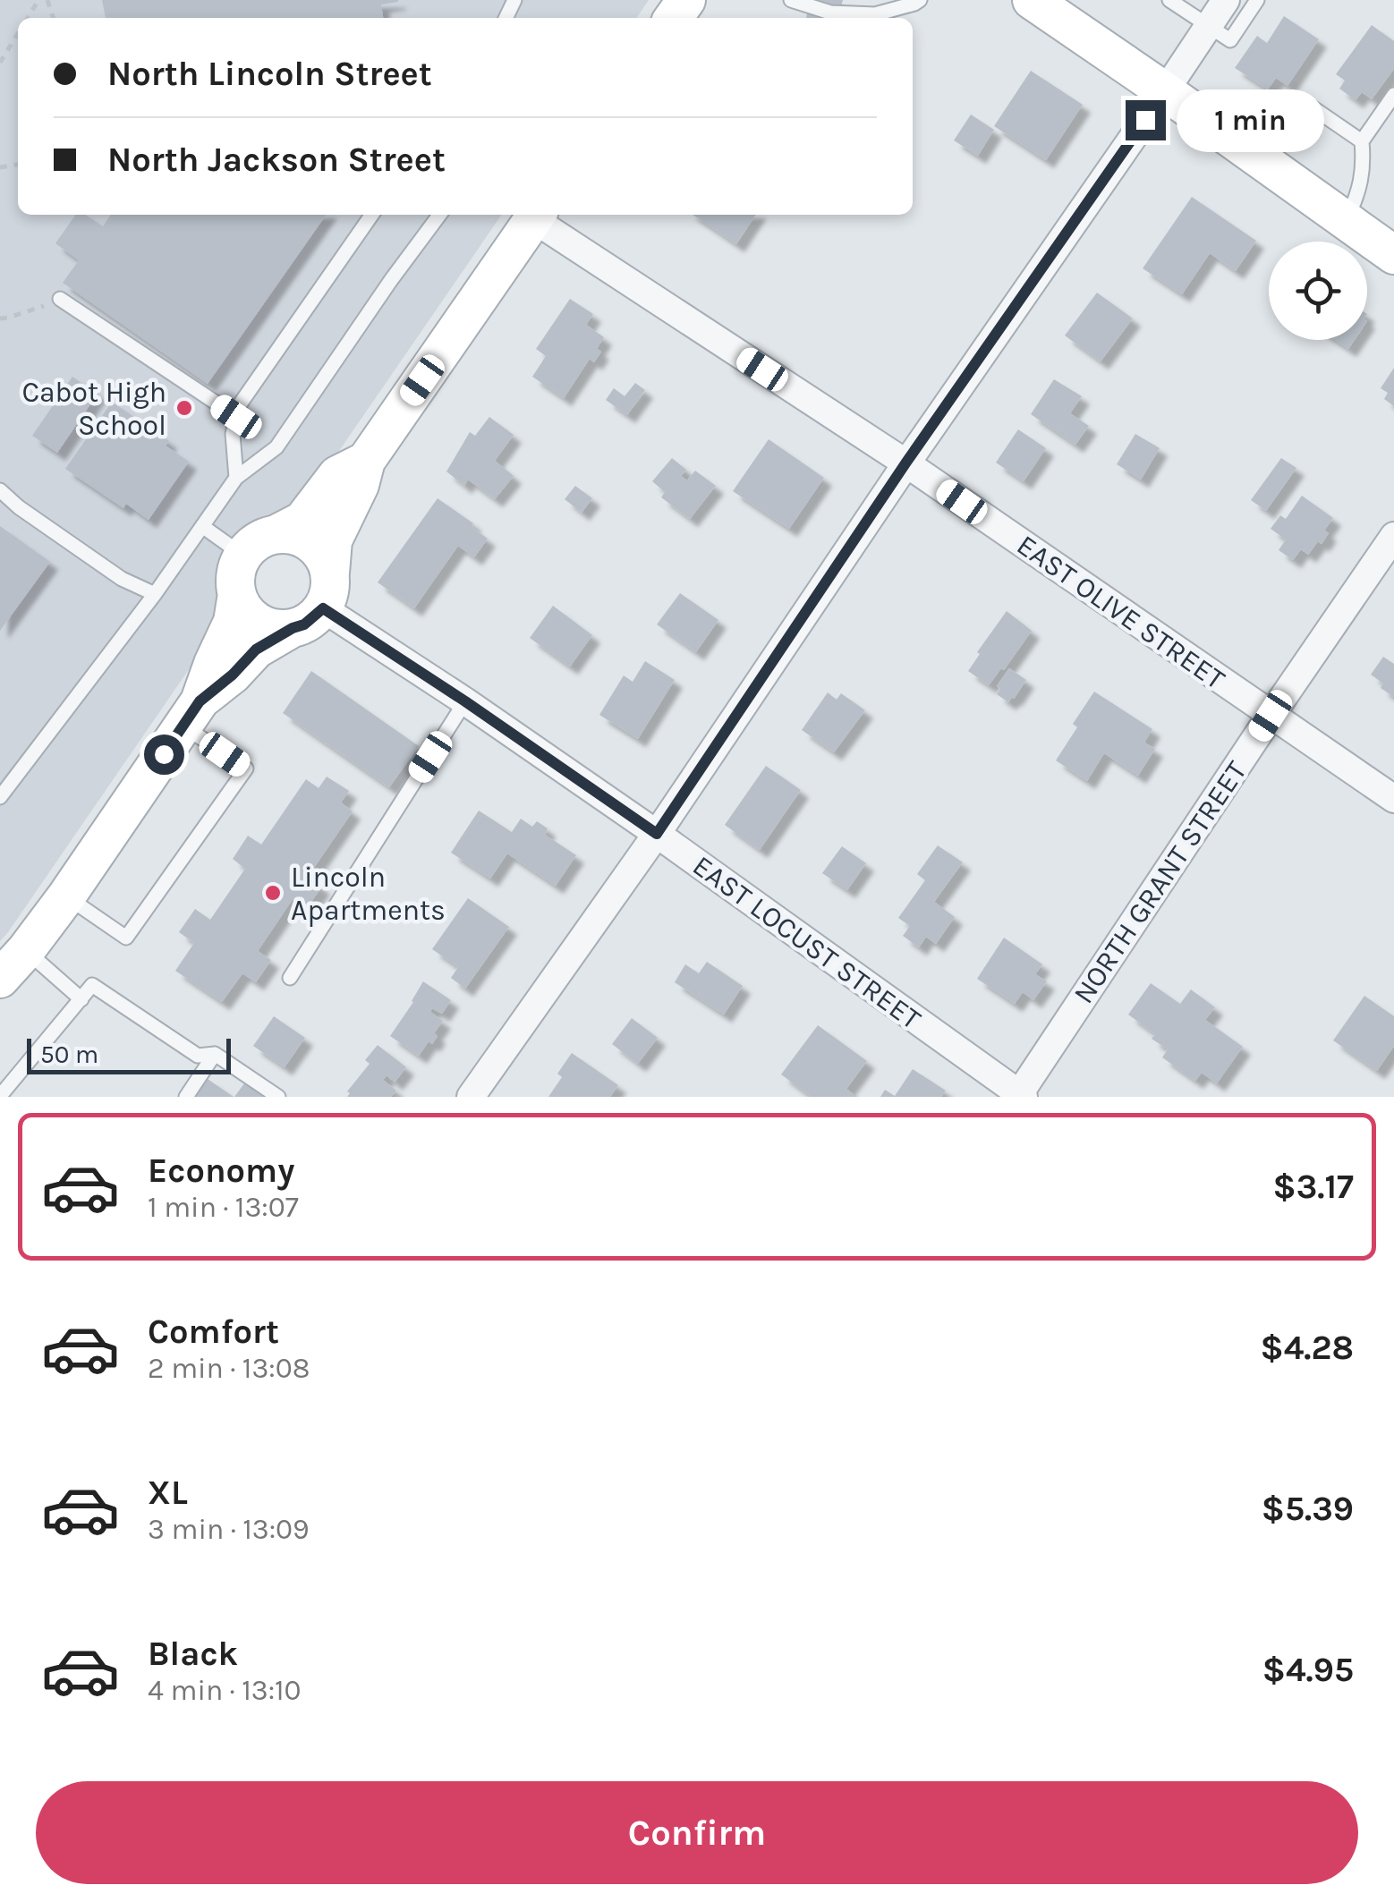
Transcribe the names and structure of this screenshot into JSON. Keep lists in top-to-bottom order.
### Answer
{
  "streets": {
    "street": ["EAST OLIVE STREET", "NORTH GRANT STREET", "EAST LOCUST STREET"]
  },
  "crossings": [
    ["EAST OLIVE STREET", "NORTH GRANT STREET"],
    ["NORTH GRANT STREET", "EAST LOCUST STREET"]
  ],
  "places": ["Cabot High School", "Lincoln Apartments"],
  "scale_bar": "50 m",
  "page": {
    "banner": ["North Lincoln Street", "North Jackson Street"],
    "bubble": "1 min",
    "scale": "50 m",
    "list": [
      {
        "name": "Economy",
        "note": "1 min · 13:07",
        "value": "$3.17"
      },
      {
        "name": "Comfort",
        "note": "2 min · 13:08",
        "value": "$4.28"
      },
      {
        "name": "XL",
        "note": "3 min · 13:09",
        "value": "$5.39"
      },
      {
        "name": "Black",
        "note": "4 min · 13:10",
        "value": "$4.95"
      }
    ],
    "buttons": "Confirm"
  }
}
